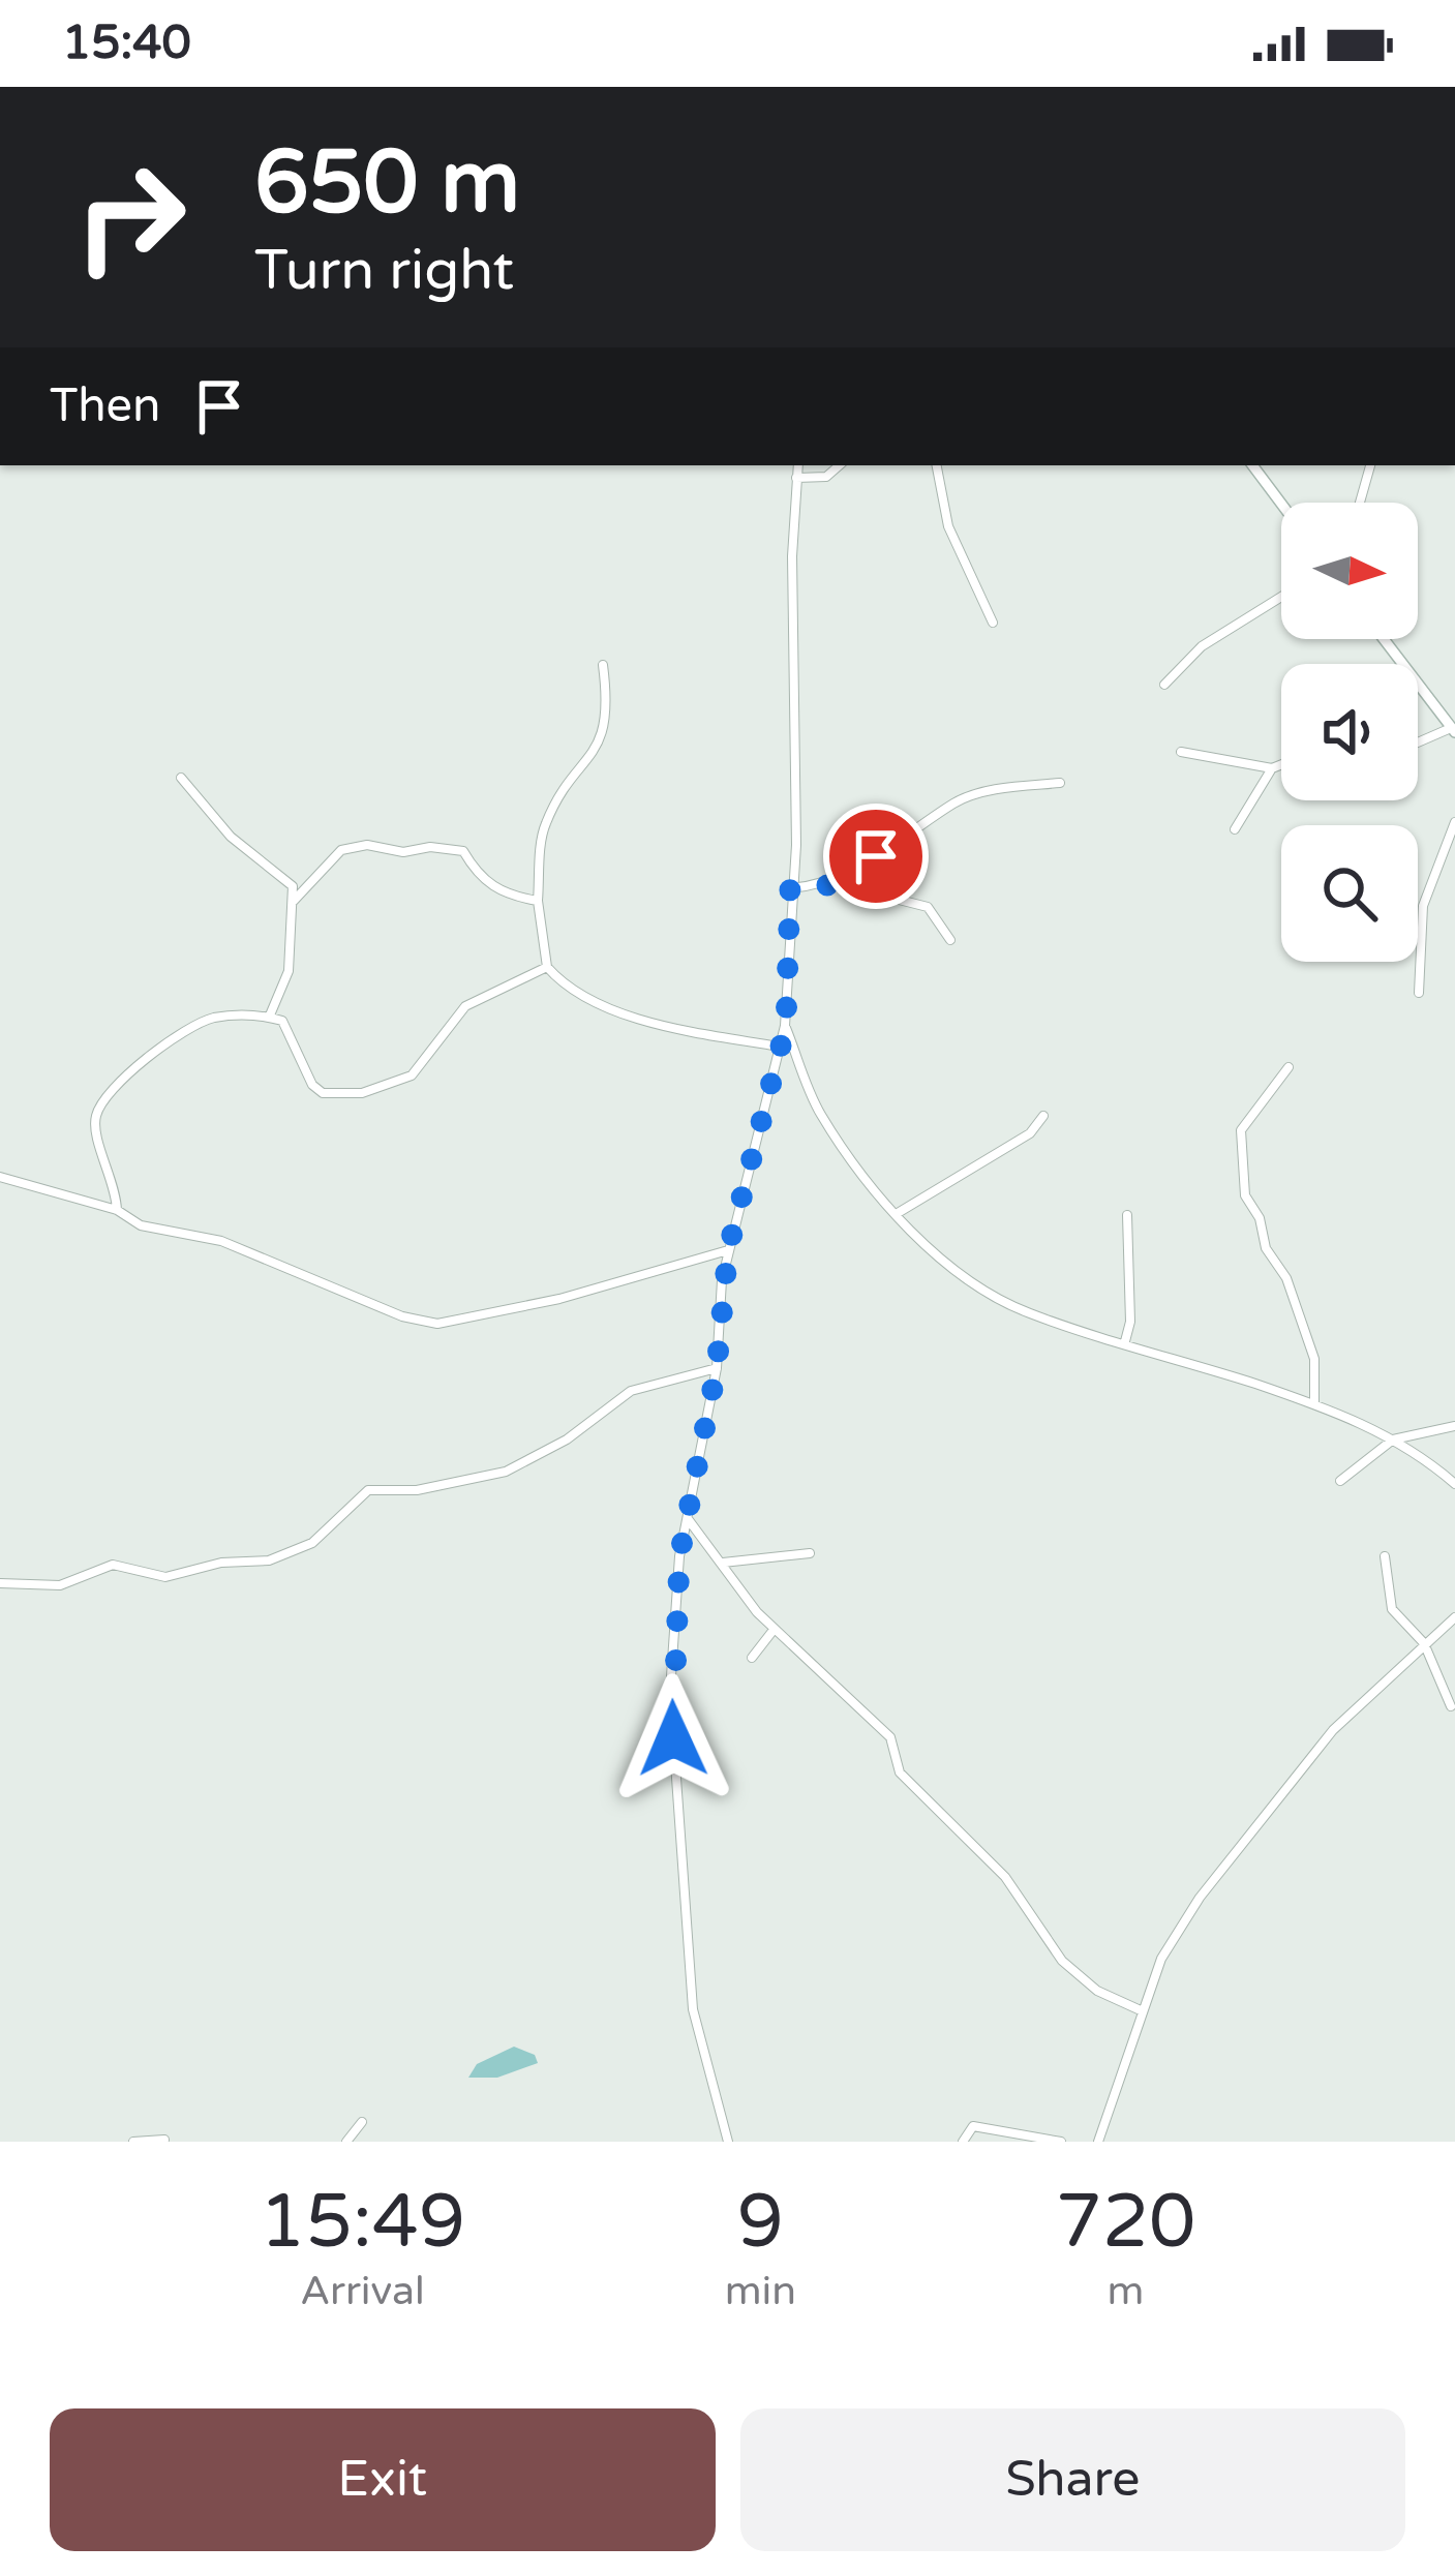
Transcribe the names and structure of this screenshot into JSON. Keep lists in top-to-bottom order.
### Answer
{
  "north": "right",
  "page": {
    "status": "15:40",
    "turn": ["650 m", "Turn right"],
    "then": "Then",
    "eta": [
      "15:49",
      "Arrival",
      "9",
      "min",
      "720",
      "m"
    ],
    "buttons": ["Exit", "Share"]
  }
}
